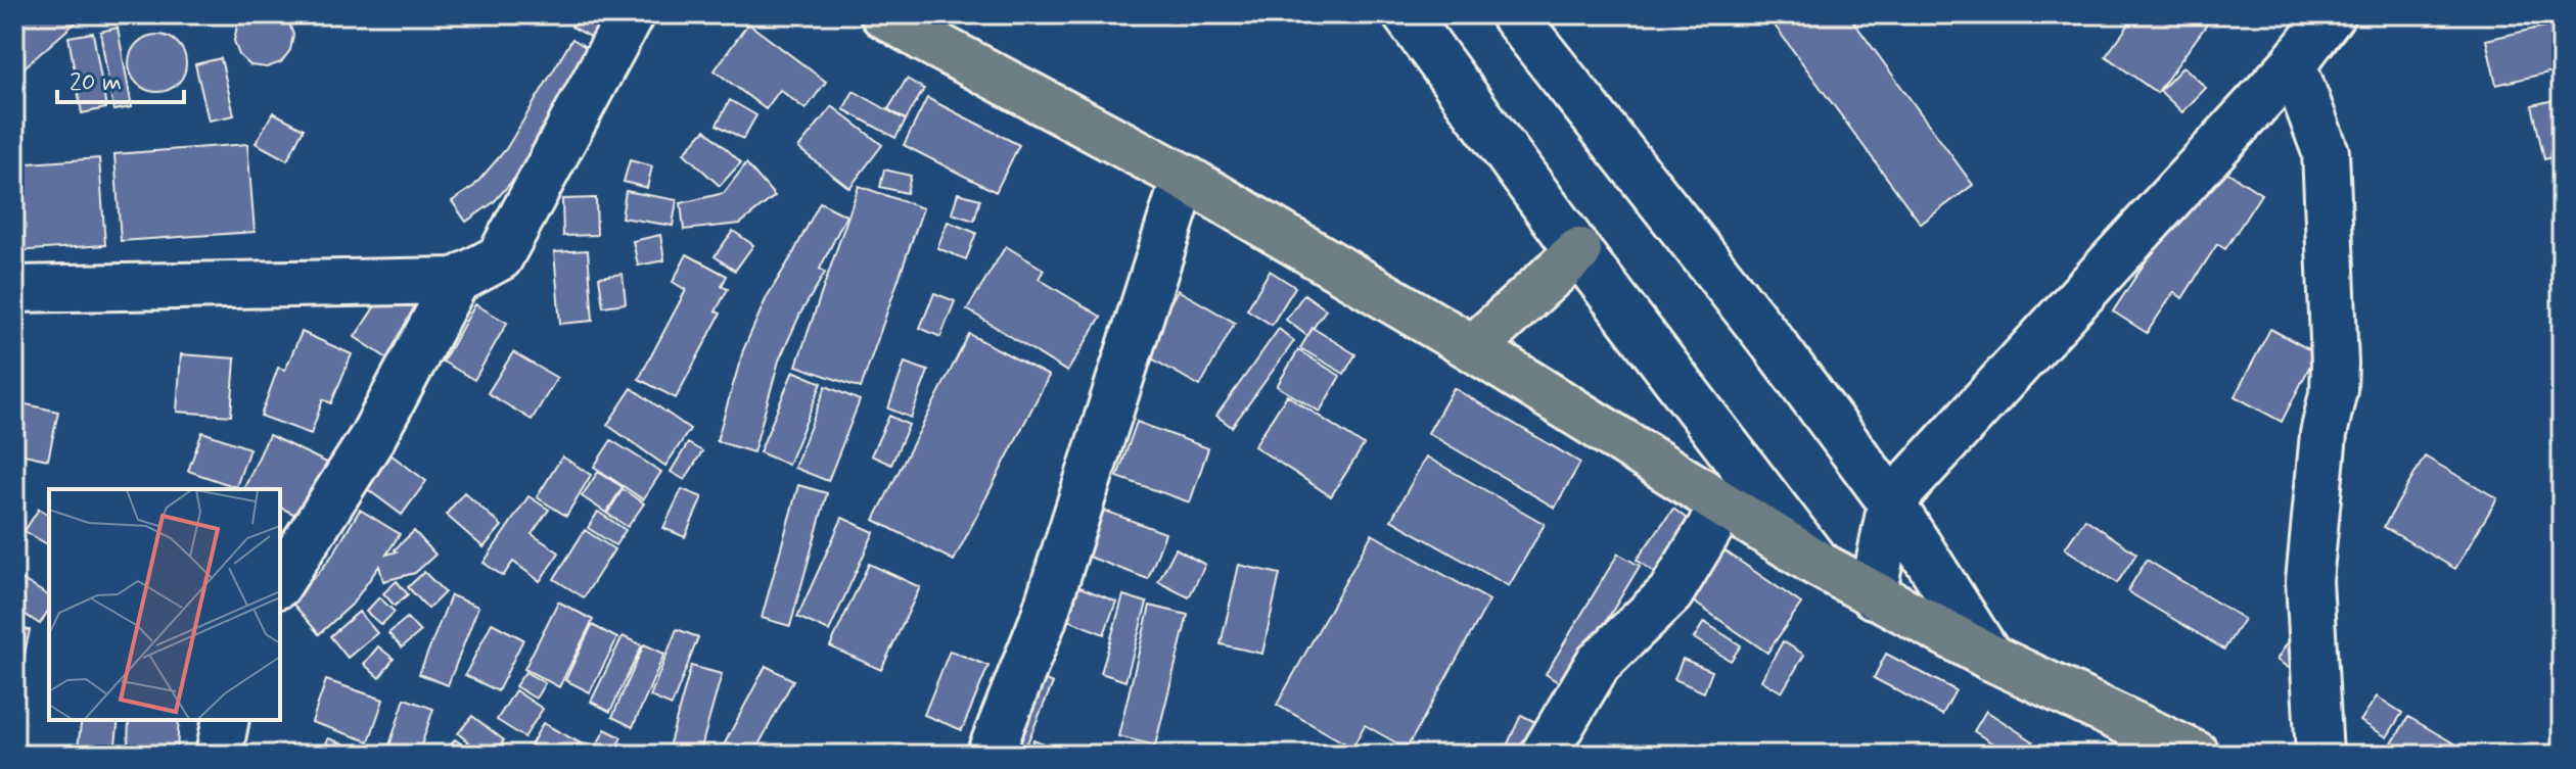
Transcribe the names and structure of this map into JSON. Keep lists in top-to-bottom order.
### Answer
{
  "scale_bar": "20 m"
}
